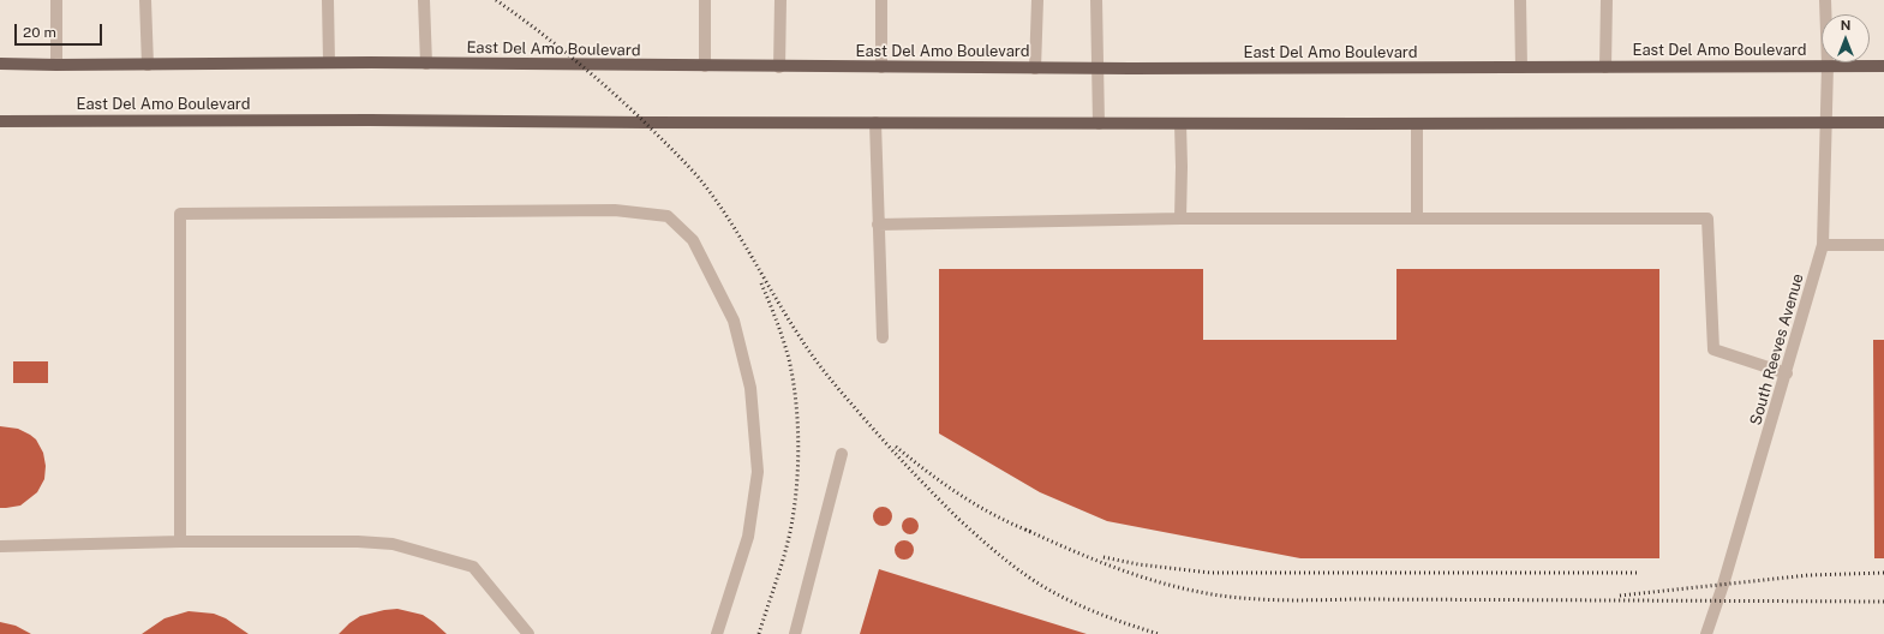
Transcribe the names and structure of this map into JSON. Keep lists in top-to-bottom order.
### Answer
{
  "streets": {
    "main road": ["East Del Amo Boulevard"],
    "lane": ["South Reeves Avenue"]
  },
  "crossings": [
    ["East Del Amo Boulevard", "South Reeves Avenue"]
  ],
  "scale_bar": "20 m",
  "north": "top"
}
